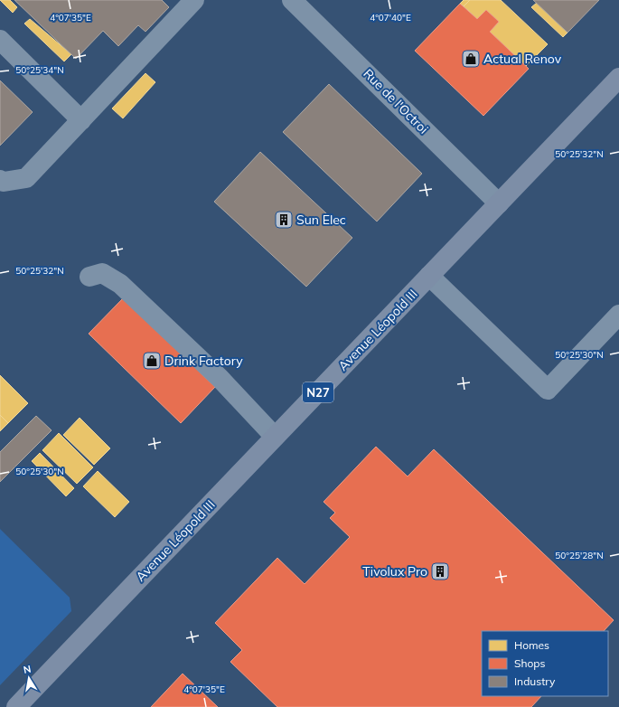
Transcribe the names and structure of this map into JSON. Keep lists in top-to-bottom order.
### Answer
{
  "streets": {
    "main road": ["Avenue Léopold III", "N27"],
    "street": ["Rue de l'Octroi"]
  },
  "crossings": [
    ["Rue de l'Octroi", "Avenue Léopold III"]
  ],
  "places": {
    "shop": ["Actual Renov", "Drink Factory"],
    "building": ["Sun Elec", "Tivolux Pro"]
  },
  "legend": ["Homes", "Shops", "Industry"],
  "north": "top",
  "coordinates": [
    "4°07'35\"E",
    "4°07'40\"E",
    "50°25'34\"N",
    "50°25'32\"N",
    "50°25'30\"N",
    "50°25'28\"N"
  ]
}
